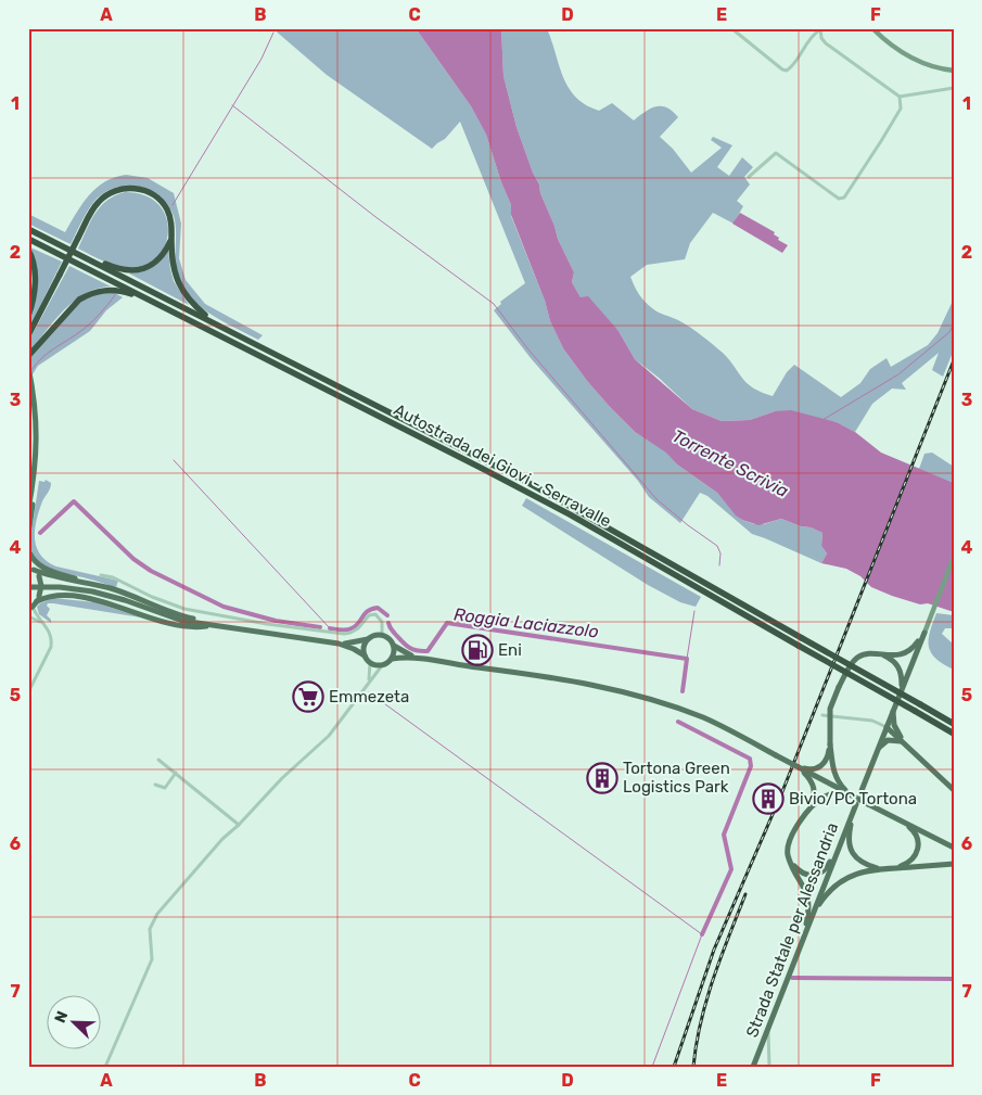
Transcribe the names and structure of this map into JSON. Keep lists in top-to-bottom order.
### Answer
{
  "streets": {
    "highway": ["Autostrada dei Giovi - Serravalle"],
    "main road": ["Strada Statale per Alessandria"]
  },
  "water": ["Torrente Scrivia", "Roggia Laciazzolo"],
  "places": {
    "fuel station": ["Eni"],
    "supermarket": ["Emmezeta"],
    "building": ["Tortona Green Logistics Park", "Bivio/PC Tortona"]
  },
  "north": "top left",
  "grid": {
    "columns": [
      "A",
      "B",
      "C",
      "D",
      "E",
      "F"
    ],
    "rows": [
      "1",
      "2",
      "3",
      "4",
      "5",
      "6",
      "7"
    ]
  }
}
